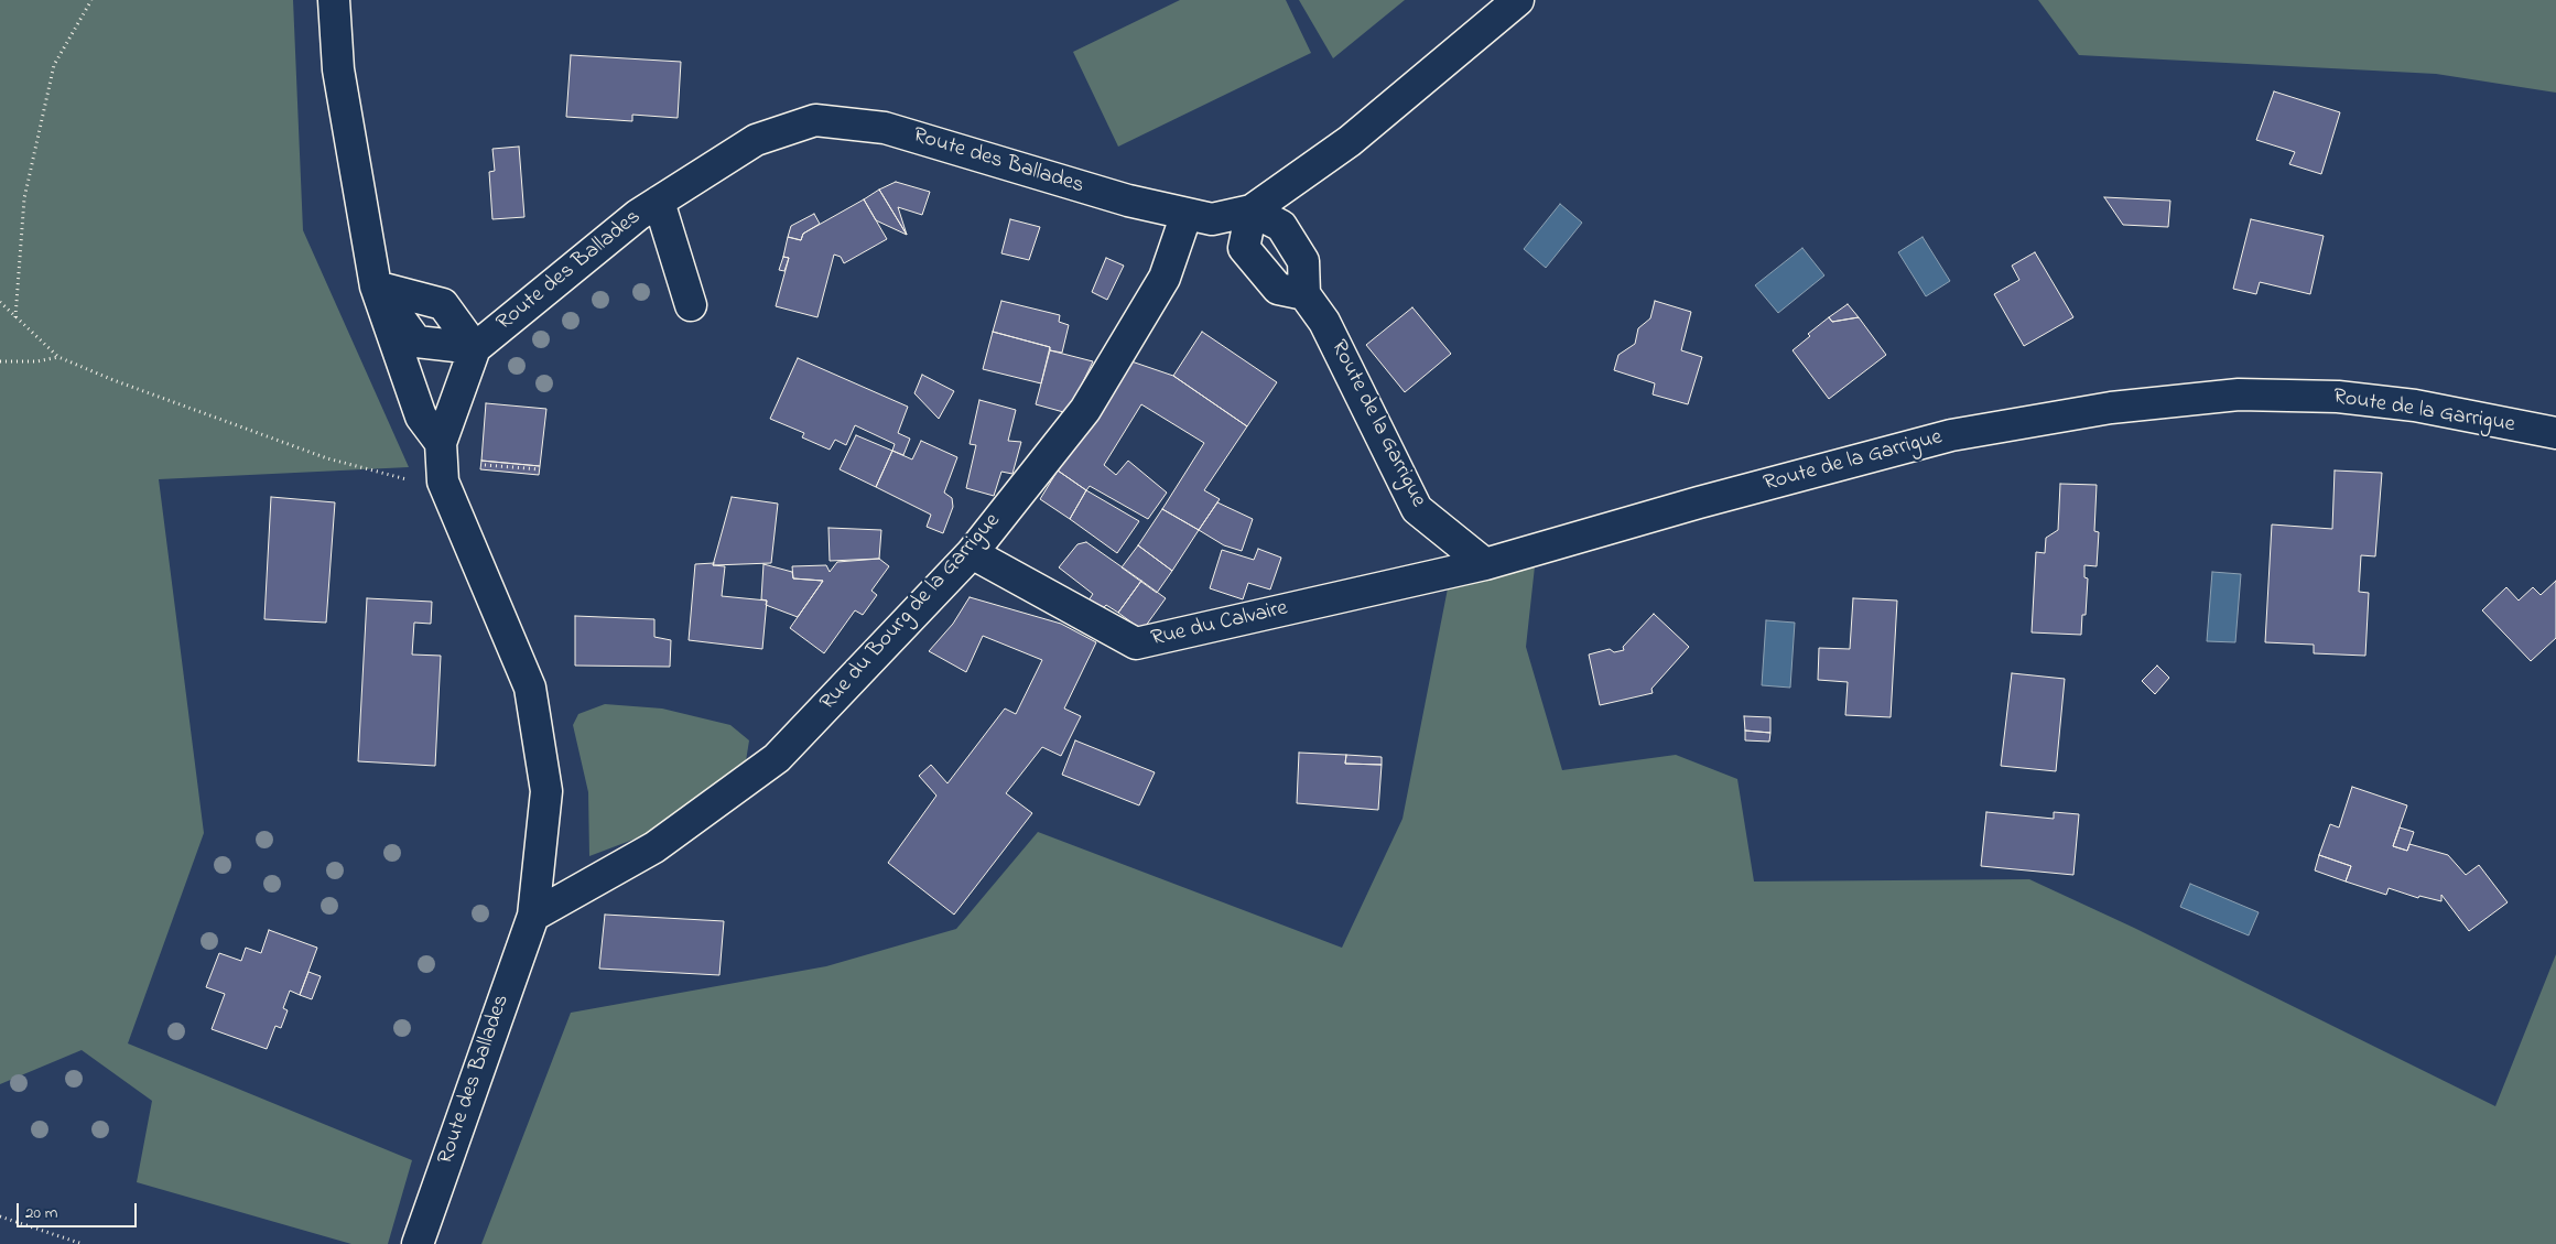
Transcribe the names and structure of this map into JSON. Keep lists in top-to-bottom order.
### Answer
{
  "streets": {
    "street": [
      "Route des Ballades",
      "Route de la Garrigue",
      "Rue du Bourg de la Garrigue",
      "Rue du Calvaire"
    ]
  },
  "crossings": [
    ["Route des Ballades", "Rue du Bourg de la Garrigue"],
    ["Route de la Garrigue", "Rue du Calvaire"],
    ["Rue du Bourg de la Garrigue", "Rue du Calvaire"]
  ],
  "scale_bar": "20 m"
}
